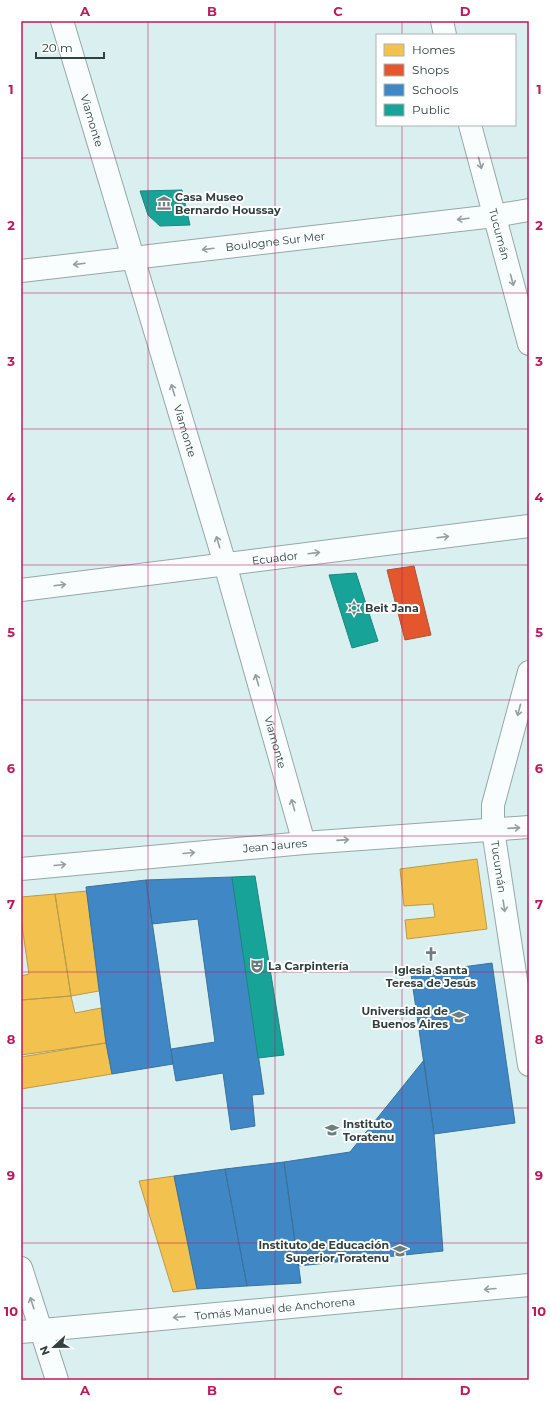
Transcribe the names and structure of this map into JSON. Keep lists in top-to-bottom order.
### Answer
{
  "streets": {
    "street": [
      "Viamonte",
      "Tucumán",
      "Boulogne Sur Mer",
      "Ecuador",
      "Jean Jaures",
      "Tomás Manuel de Anchorena"
    ]
  },
  "crossings": [
    ["Viamonte", "Boulogne Sur Mer"],
    ["Viamonte", "Ecuador"],
    ["Viamonte", "Jean Jaures"],
    ["Tucumán", "Boulogne Sur Mer"],
    ["Tucumán", "Jean Jaures"]
  ],
  "one_way": [
    "Viamonte",
    "Tucumán",
    "Boulogne Sur Mer",
    "Ecuador",
    "Jean Jaures",
    "Tomás Manuel de Anchorena"
  ],
  "places": {
    "museum": ["Casa Museo Bernardo Houssay"],
    "synagogue": ["Beit Jana"],
    "church": ["Iglesia Santa Teresa de Jesús"],
    "theatre": ["La Carpintería"],
    "school or university": ["Universidad de Buenos Aires", "Instituto Toratenu", "Instituto de Educación Superior Toratenu"]
  },
  "legend": [
    "Homes",
    "Shops",
    "Schools",
    "Public"
  ],
  "scale_bar": "20 m",
  "north": "left",
  "grid": {
    "columns": [
      "A",
      "B",
      "C",
      "D"
    ],
    "rows": [
      "1",
      "2",
      "3",
      "4",
      "5",
      "6",
      "7",
      "8",
      "9",
      "10"
    ]
  }
}
